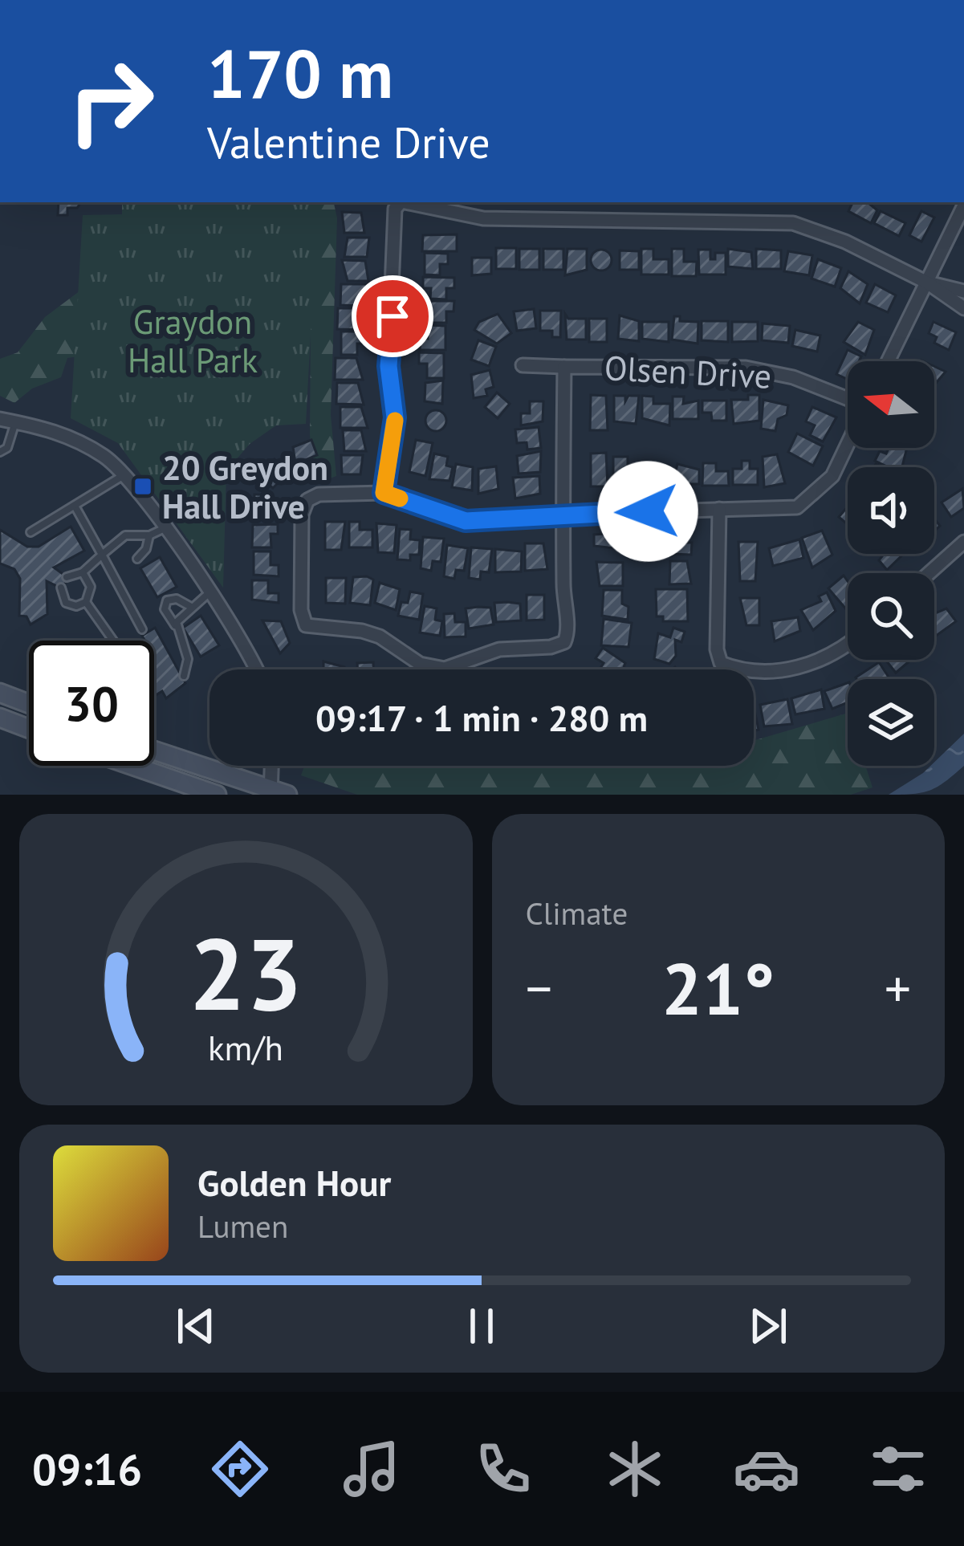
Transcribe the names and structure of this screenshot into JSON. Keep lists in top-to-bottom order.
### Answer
{
  "streets": {
    "street": ["Olsen Drive"]
  },
  "parks": ["Graydon Hall Park"],
  "places": {
    "transit": ["20 Greydon Hall Drive"]
  },
  "north": "left",
  "page": {
    "turn": ["170 m", "Valentine Drive"],
    "limit": "30",
    "trip": "09:17 · 1 min · 280 m",
    "tile": "Climate",
    "heat": ["−", "21°", "+"],
    "song": ["Golden Hour", "Lumen"],
    "tabs": "09:16",
    "gauge": ["23", "km/h"]
  }
}
